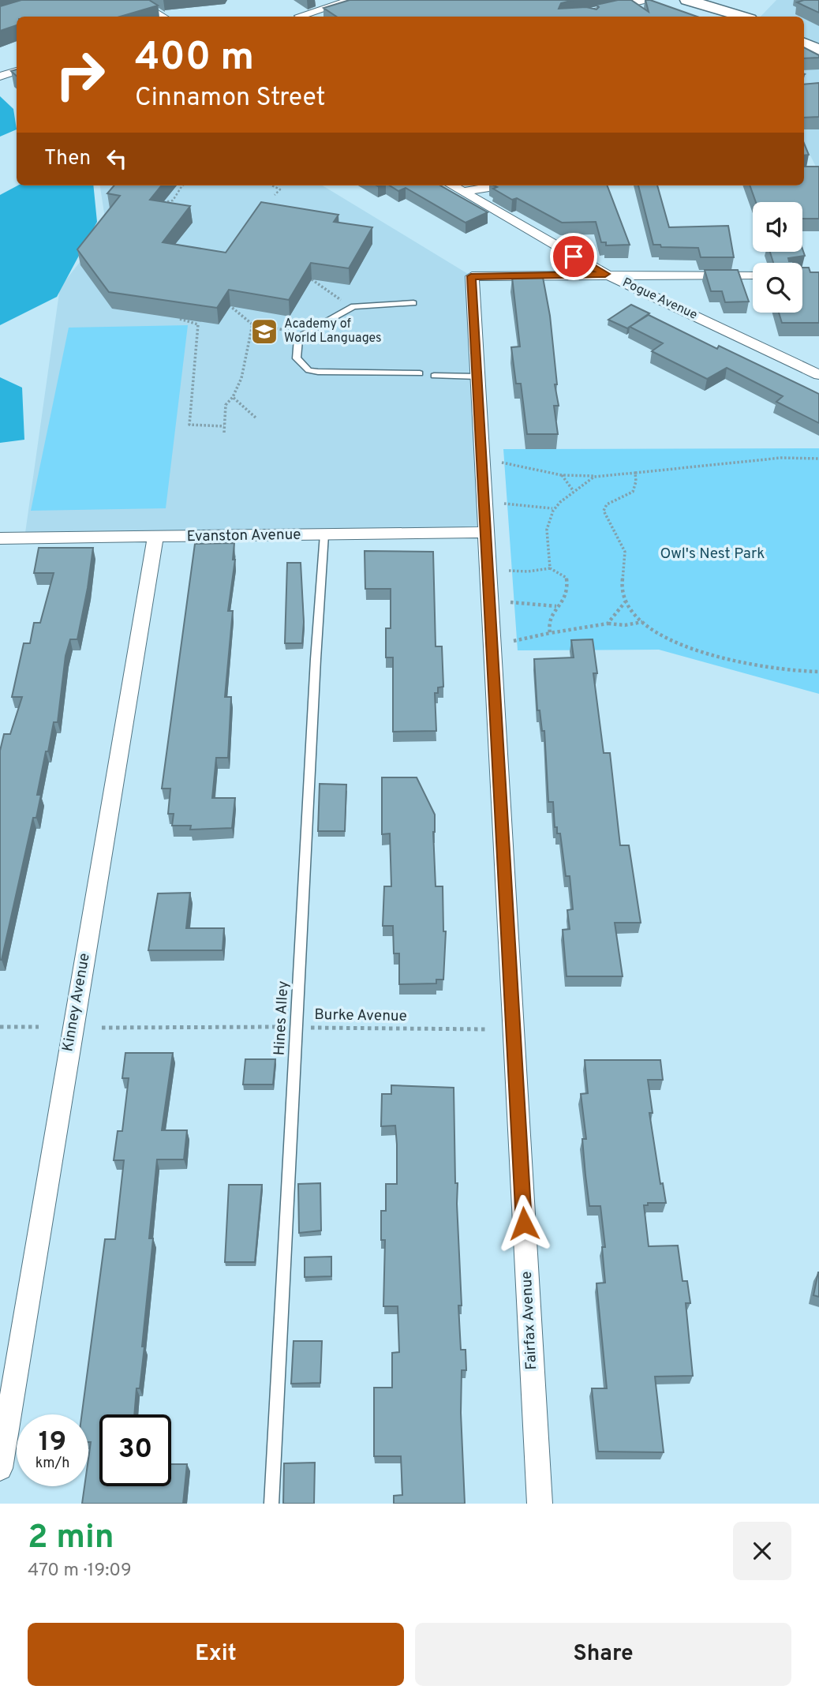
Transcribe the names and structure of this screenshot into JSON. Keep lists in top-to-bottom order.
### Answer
{
  "streets": {
    "street": [
      "Pogue Avenue",
      "Evanston Avenue",
      "Kinney Avenue",
      "Fairfax Avenue"
    ],
    "lane": ["Hines Alley"],
    "path": ["Burke Avenue"]
  },
  "crossings": [
    ["Pogue Avenue", "Fairfax Avenue"],
    ["Evanston Avenue", "Kinney Avenue"],
    ["Evanston Avenue", "Hines Alley"],
    ["Evanston Avenue", "Fairfax Avenue"],
    ["Burke Avenue", "Hines Alley"]
  ],
  "parks": ["Owl's Nest Park"],
  "places": {
    "school or university": ["Academy of World Languages"]
  },
  "page": {
    "turn": ["400 m", "Cinnamon Street"],
    "then": "Then",
    "speed": "19 km/h",
    "limit": "30",
    "heading": ["2 min", "470 m · 19:09"],
    "buttons": ["Exit", "Share"]
  }
}
